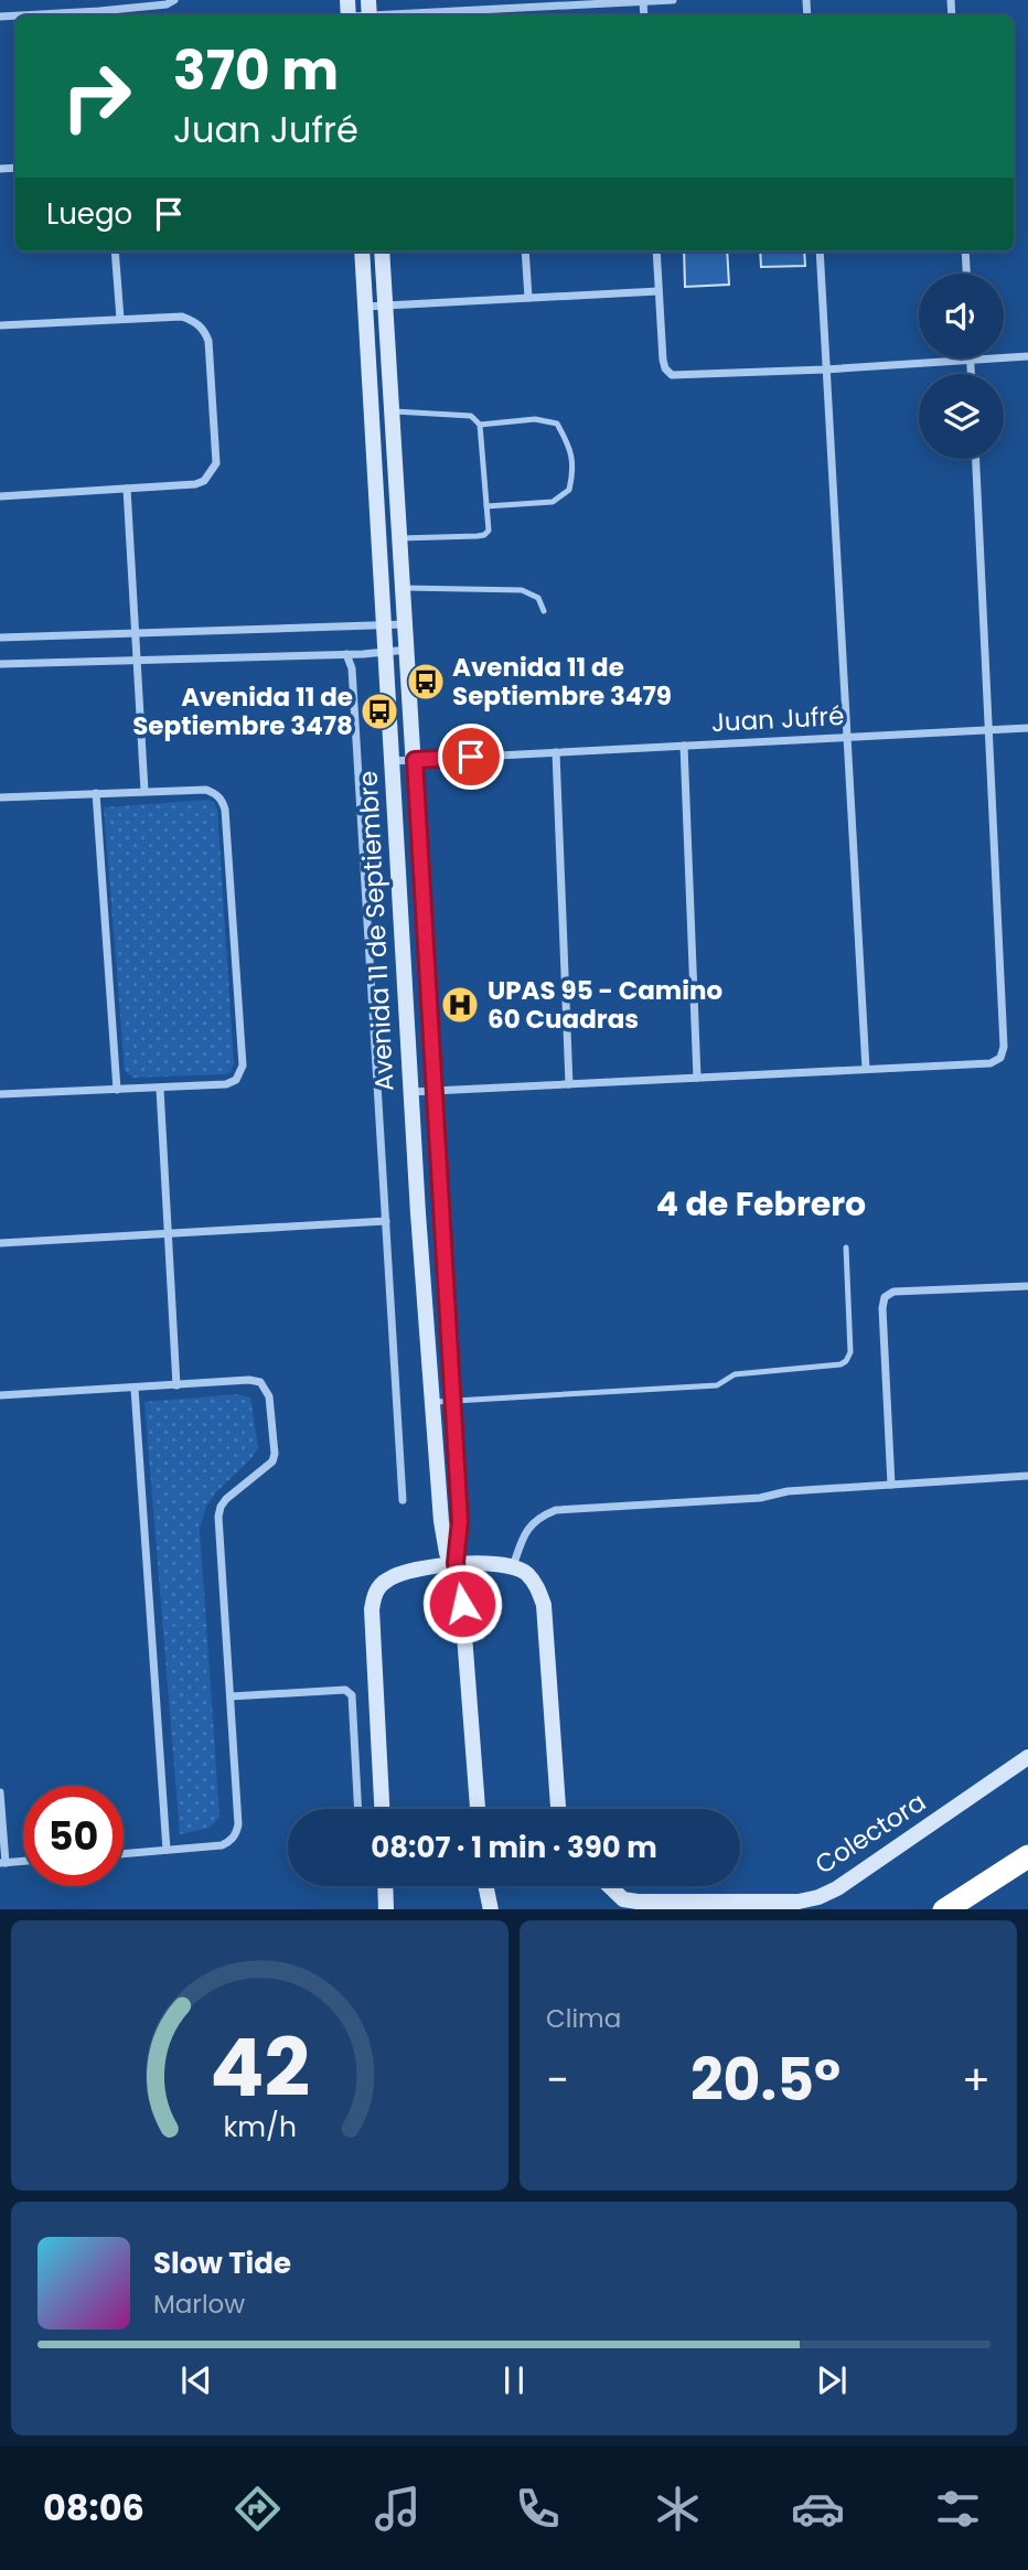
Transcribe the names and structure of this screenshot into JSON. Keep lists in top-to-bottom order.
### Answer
{
  "streets": {
    "main road": ["Avenida 11 de Septiembre", "Colectora"],
    "street": ["Juan Jufré"]
  },
  "crossings": [
    ["Juan Jufré", "Avenida 11 de Septiembre"]
  ],
  "districts": ["4 de Febrero"],
  "places": {
    "bus stop": ["Avenida 11 de Septiembre 3479", "Avenida 11 de Septiembre 3478"],
    "hospital": ["UPAS 95 - Camino 60 Cuadras"]
  },
  "page": {
    "turn": ["370 m", "Juan Jufré"],
    "then": "Luego",
    "limit": "50",
    "trip": "08:07 · 1 min · 390 m",
    "tile": "Clima",
    "heat": ["−", "20.5°", "+"],
    "song": ["Slow Tide", "Marlow"],
    "tabs": "08:06",
    "gauge": ["42", "km/h"]
  }
}
